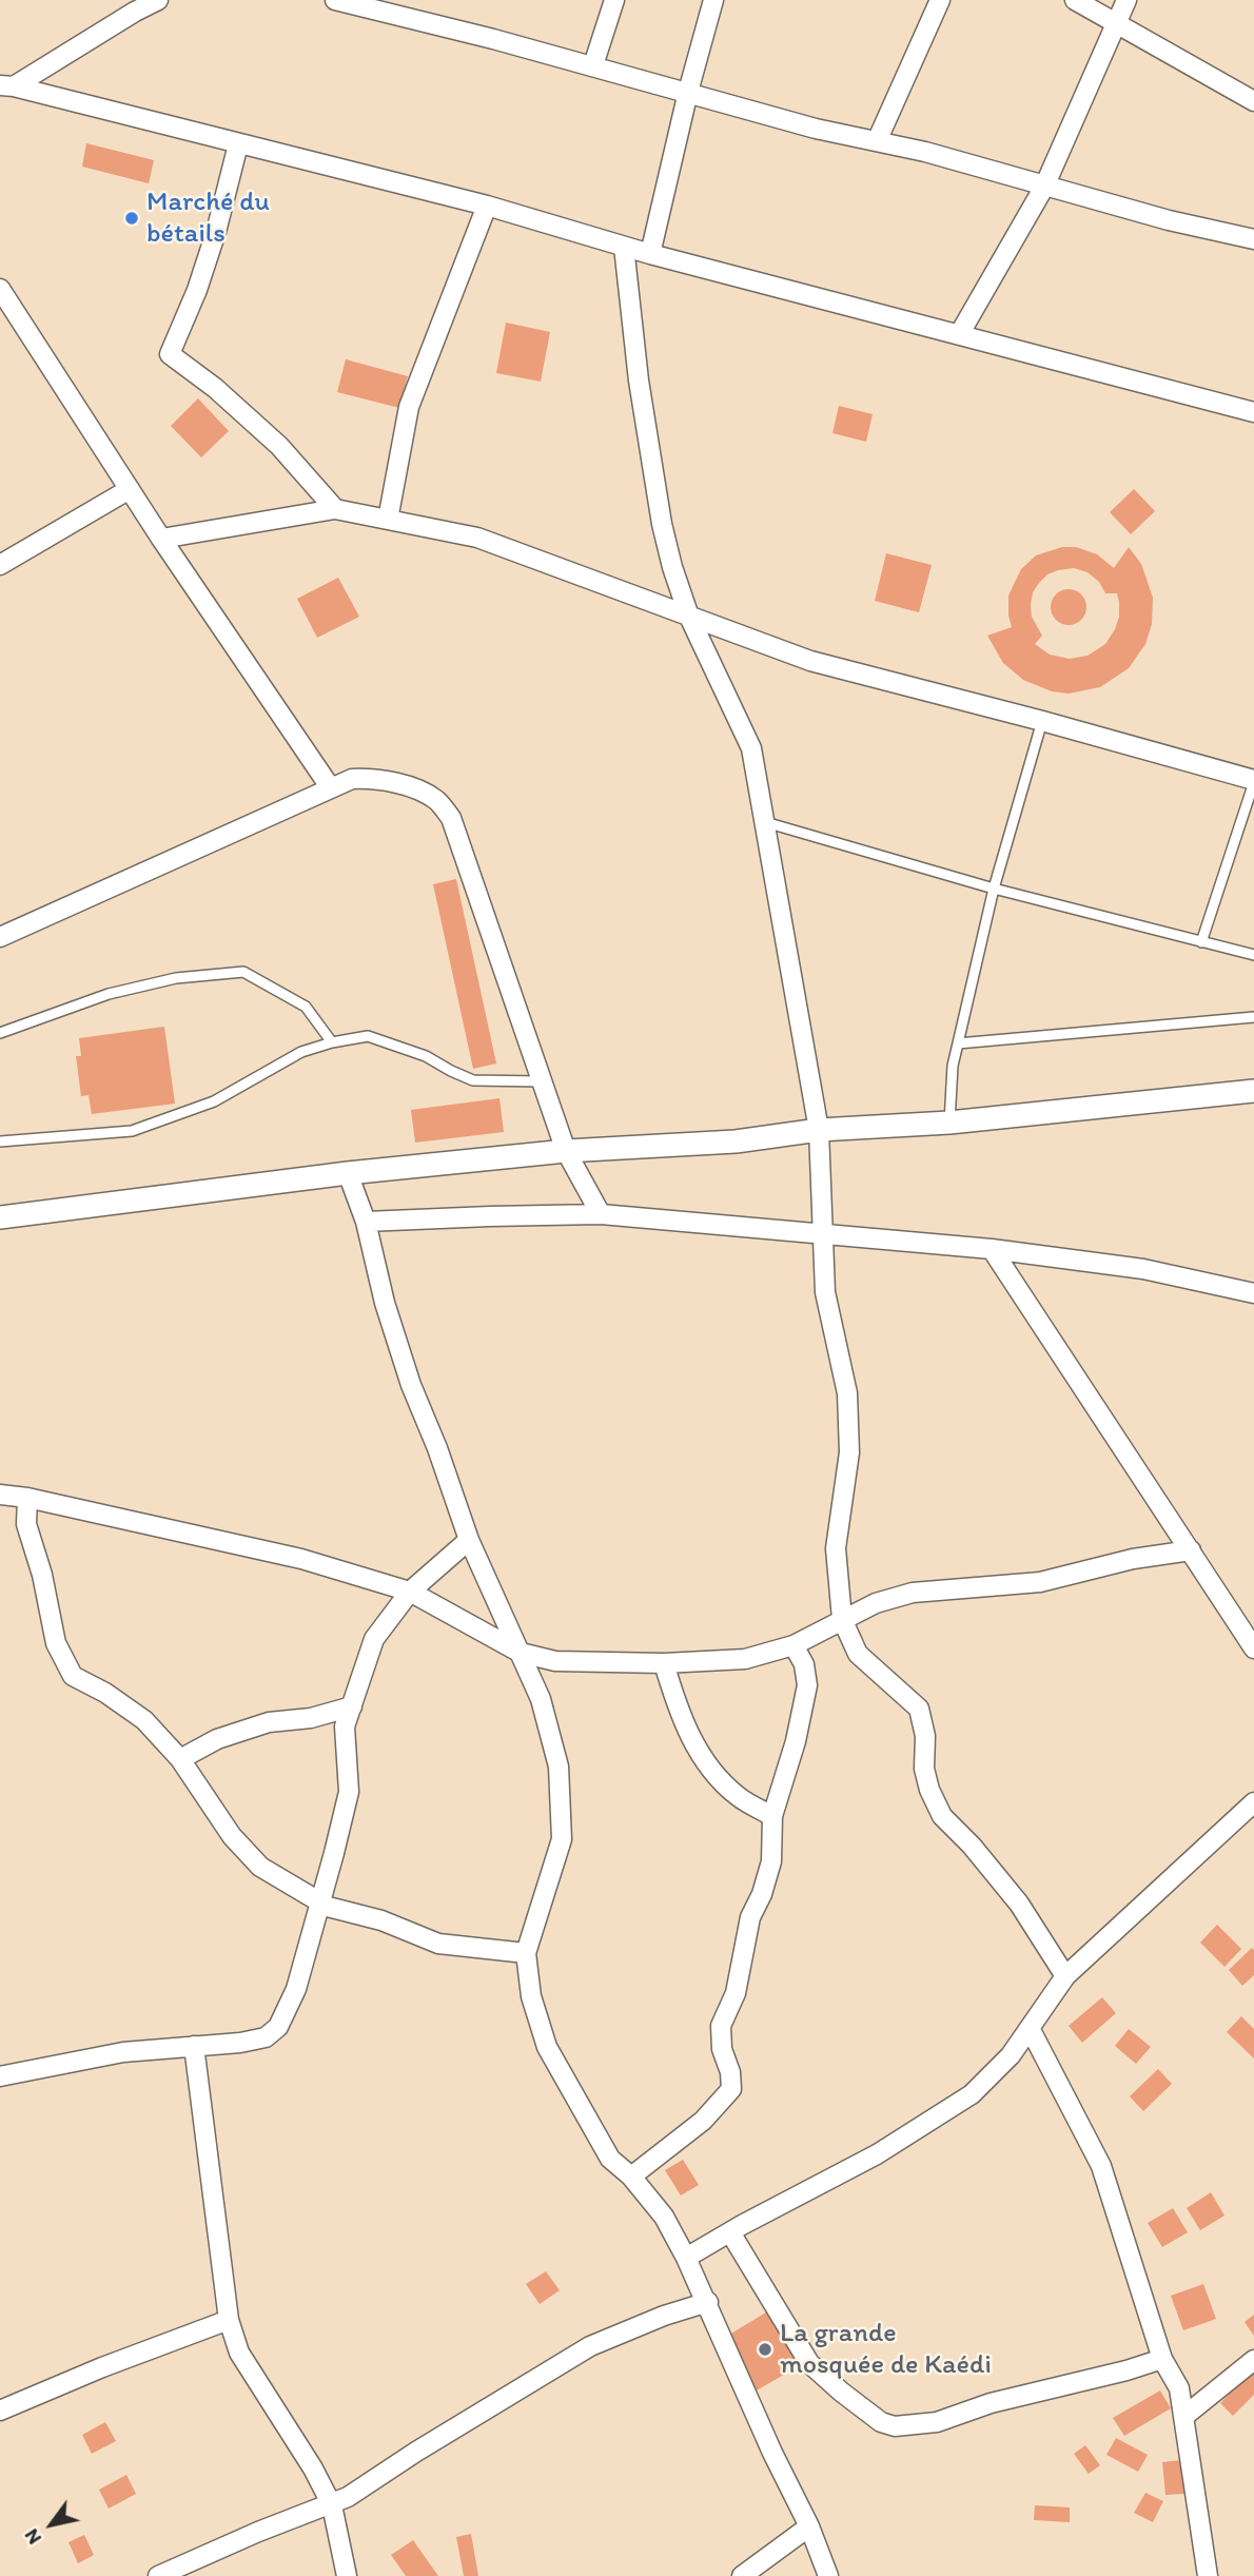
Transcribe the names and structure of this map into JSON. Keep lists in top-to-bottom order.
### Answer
{
  "places": ["Marché du bétails", "La grande mosquée de Kaédi"],
  "north": "bottom left"
}
